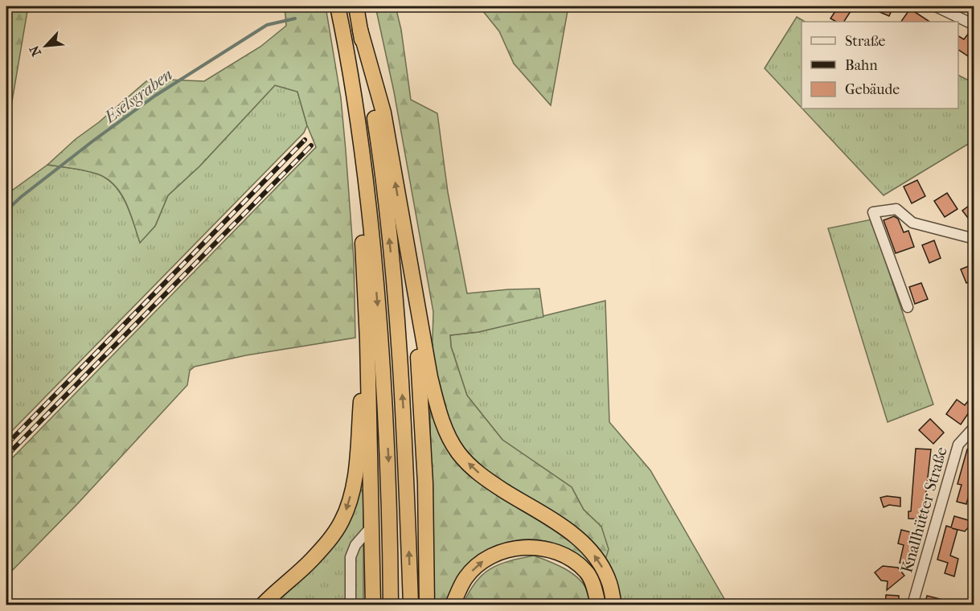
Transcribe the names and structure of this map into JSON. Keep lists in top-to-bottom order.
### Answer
{
  "streets": {
    "street": ["Knallhütter Straße"]
  },
  "water": ["Eselsgraben"],
  "legend": ["Straße", "Bahn", "Gebäude"],
  "north": "bottom left"
}
